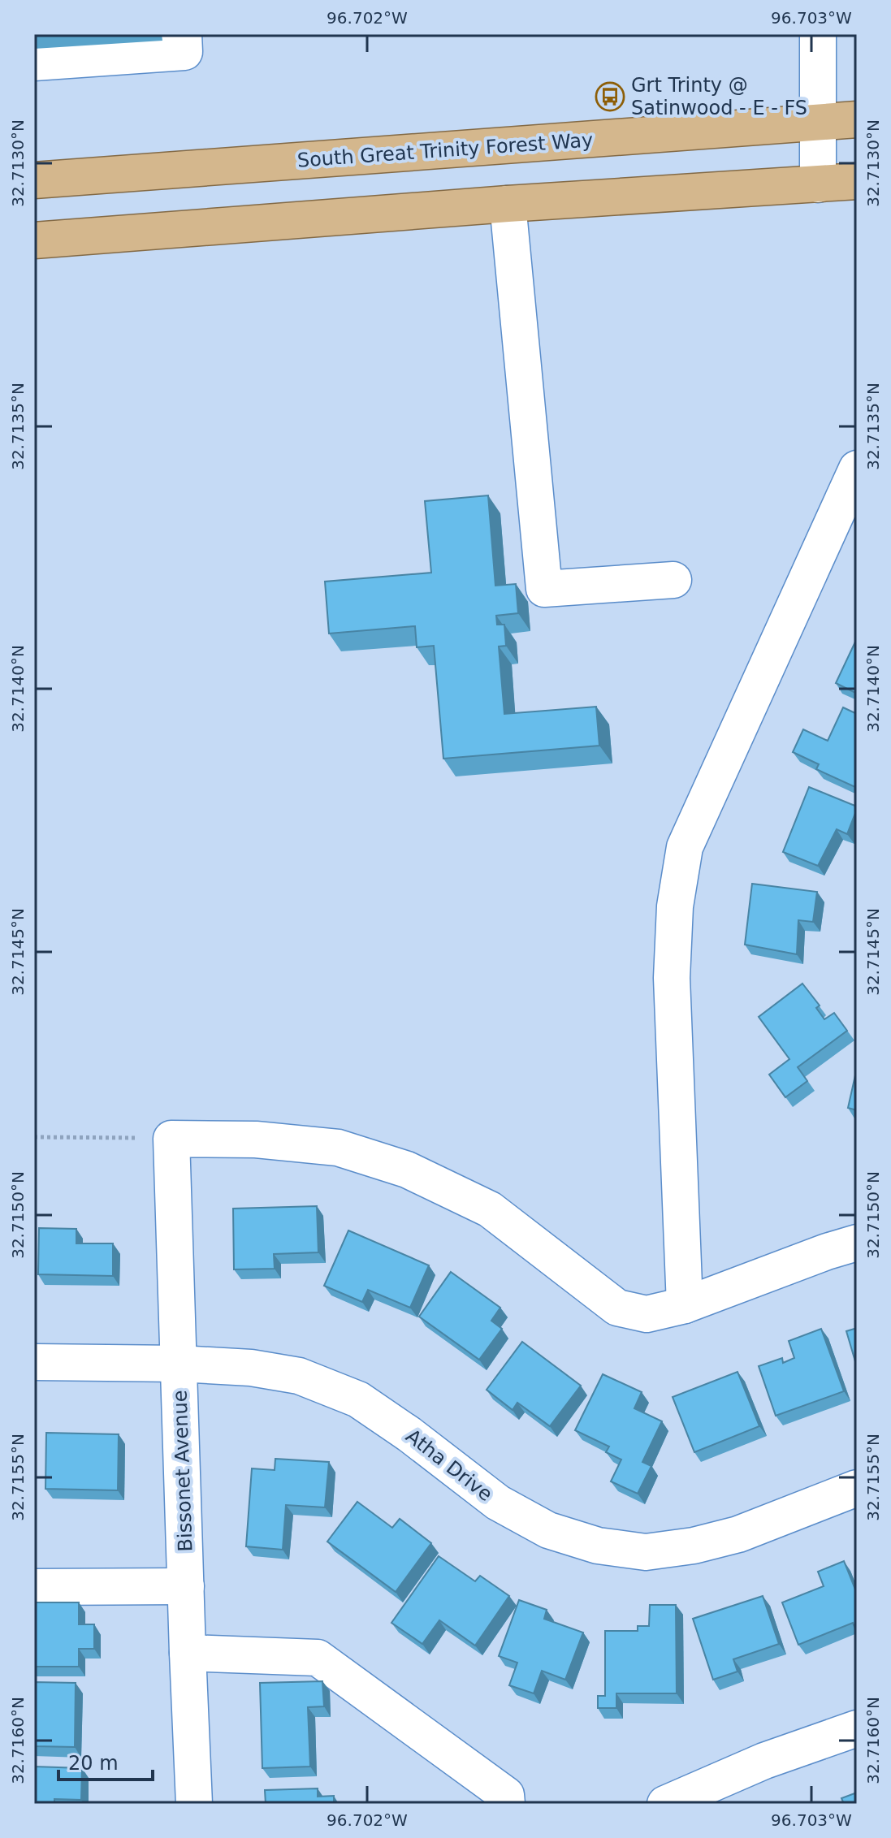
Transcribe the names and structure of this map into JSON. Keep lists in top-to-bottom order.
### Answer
{
  "streets": {
    "main road": ["South Great Trinity Forest Way"],
    "street": ["Atha Drive", "Bissonet Avenue"]
  },
  "crossings": [
    ["Atha Drive", "Bissonet Avenue"]
  ],
  "places": {
    "bus stop": ["Grt Trinty @ Satinwood - E - FS"]
  },
  "scale_bar": "20 m",
  "coordinates": [
    "96.702°W",
    "96.703°W",
    "32.7130°N",
    "32.7135°N",
    "32.7140°N",
    "32.7145°N",
    "32.7150°N",
    "32.7155°N",
    "32.7160°N"
  ]
}
